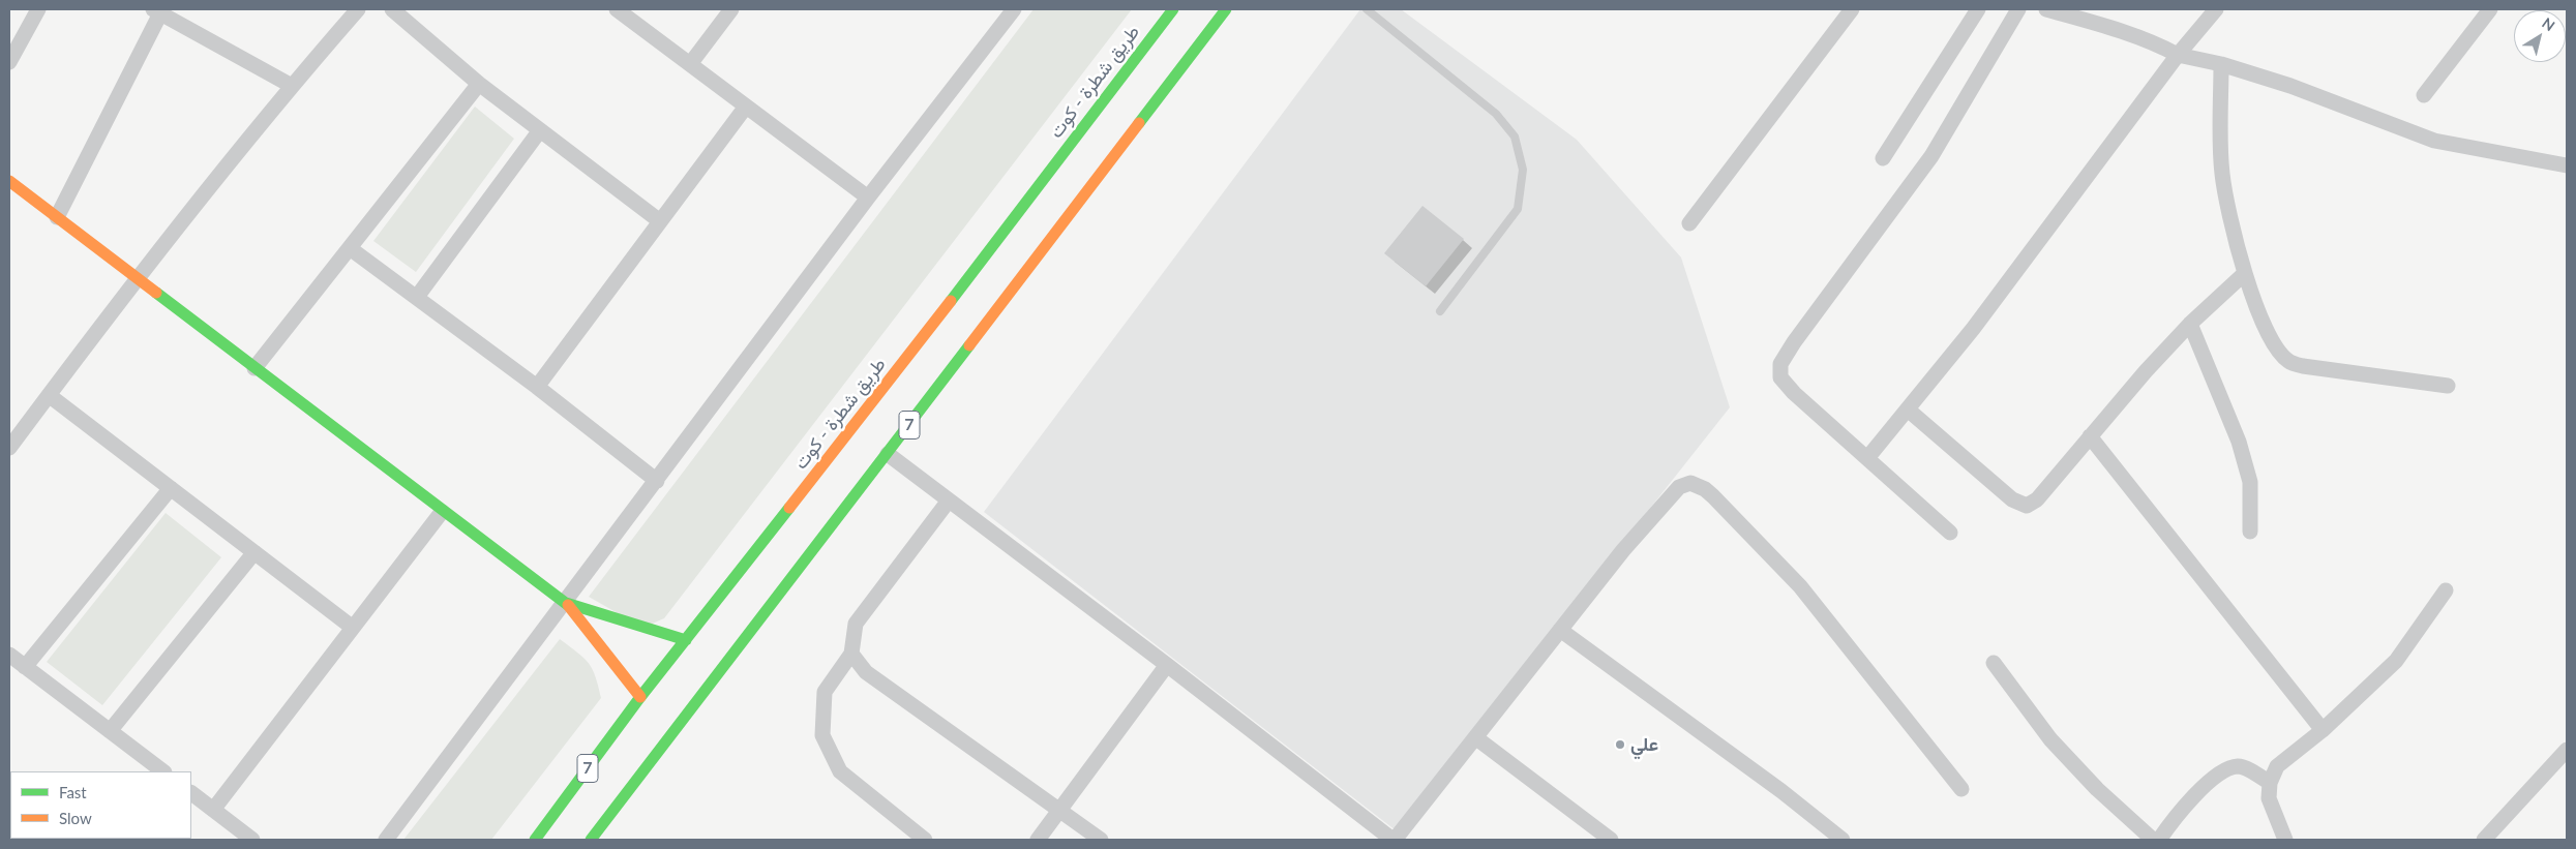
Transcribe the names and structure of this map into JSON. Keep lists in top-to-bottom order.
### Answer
{
  "streets": {
    "main road": ["طريق شطرة - كوت", "7"]
  },
  "places": ["علي"],
  "legend": ["Fast", "Slow"],
  "north": "top right"
}
